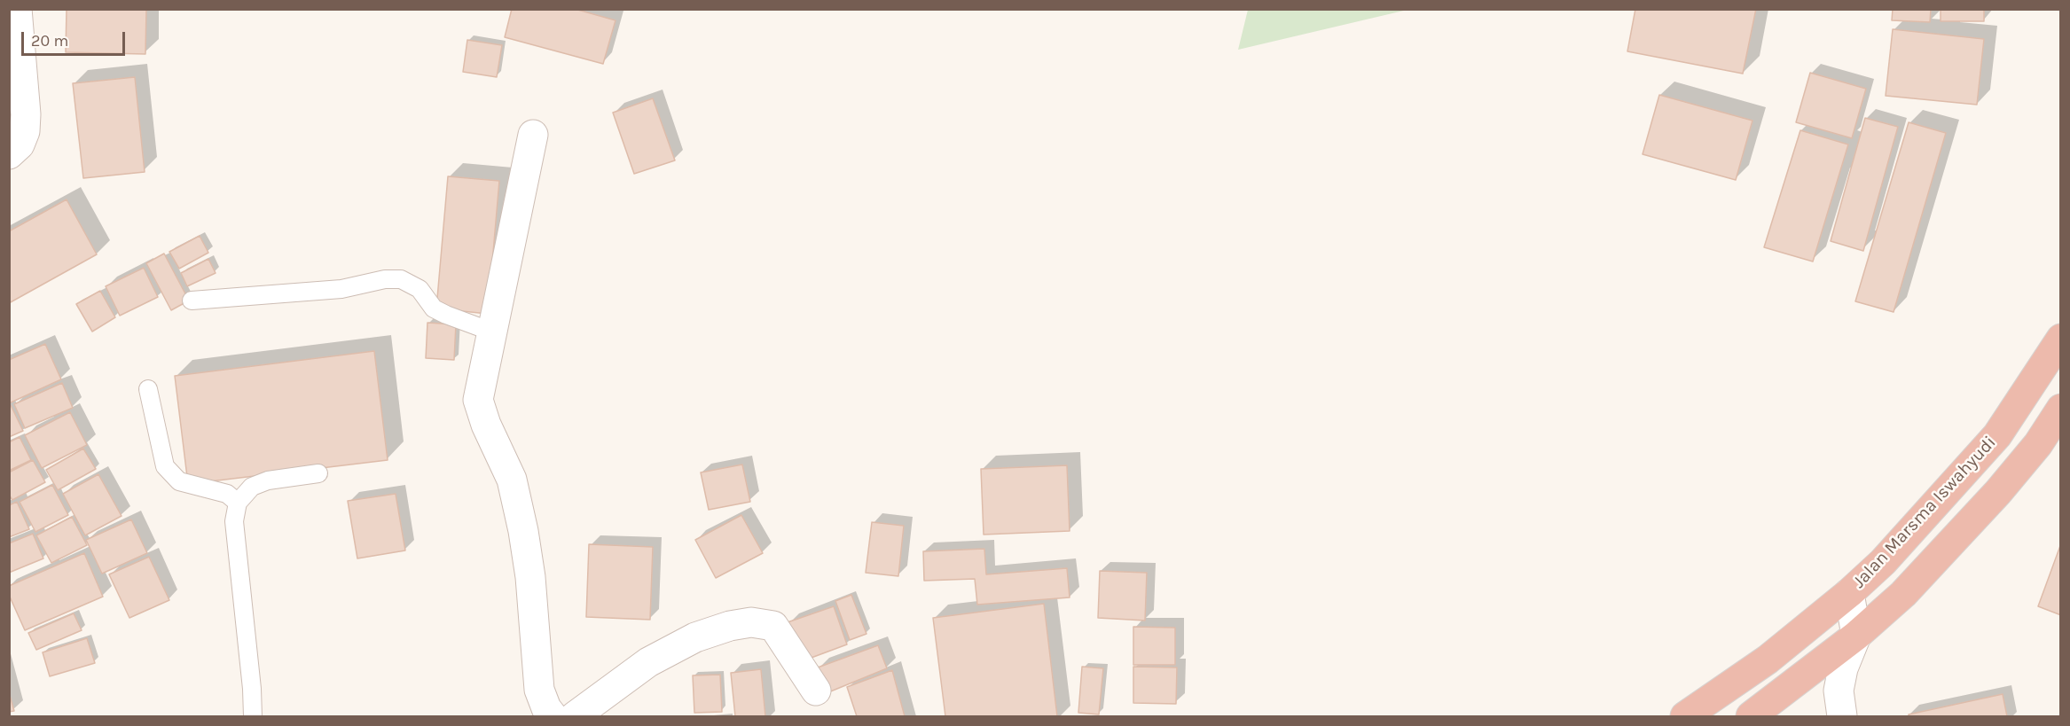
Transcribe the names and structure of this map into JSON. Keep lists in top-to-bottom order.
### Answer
{
  "streets": {
    "highway": ["Jalan Marsma Iswahyudi"]
  },
  "scale_bar": "20 m"
}
